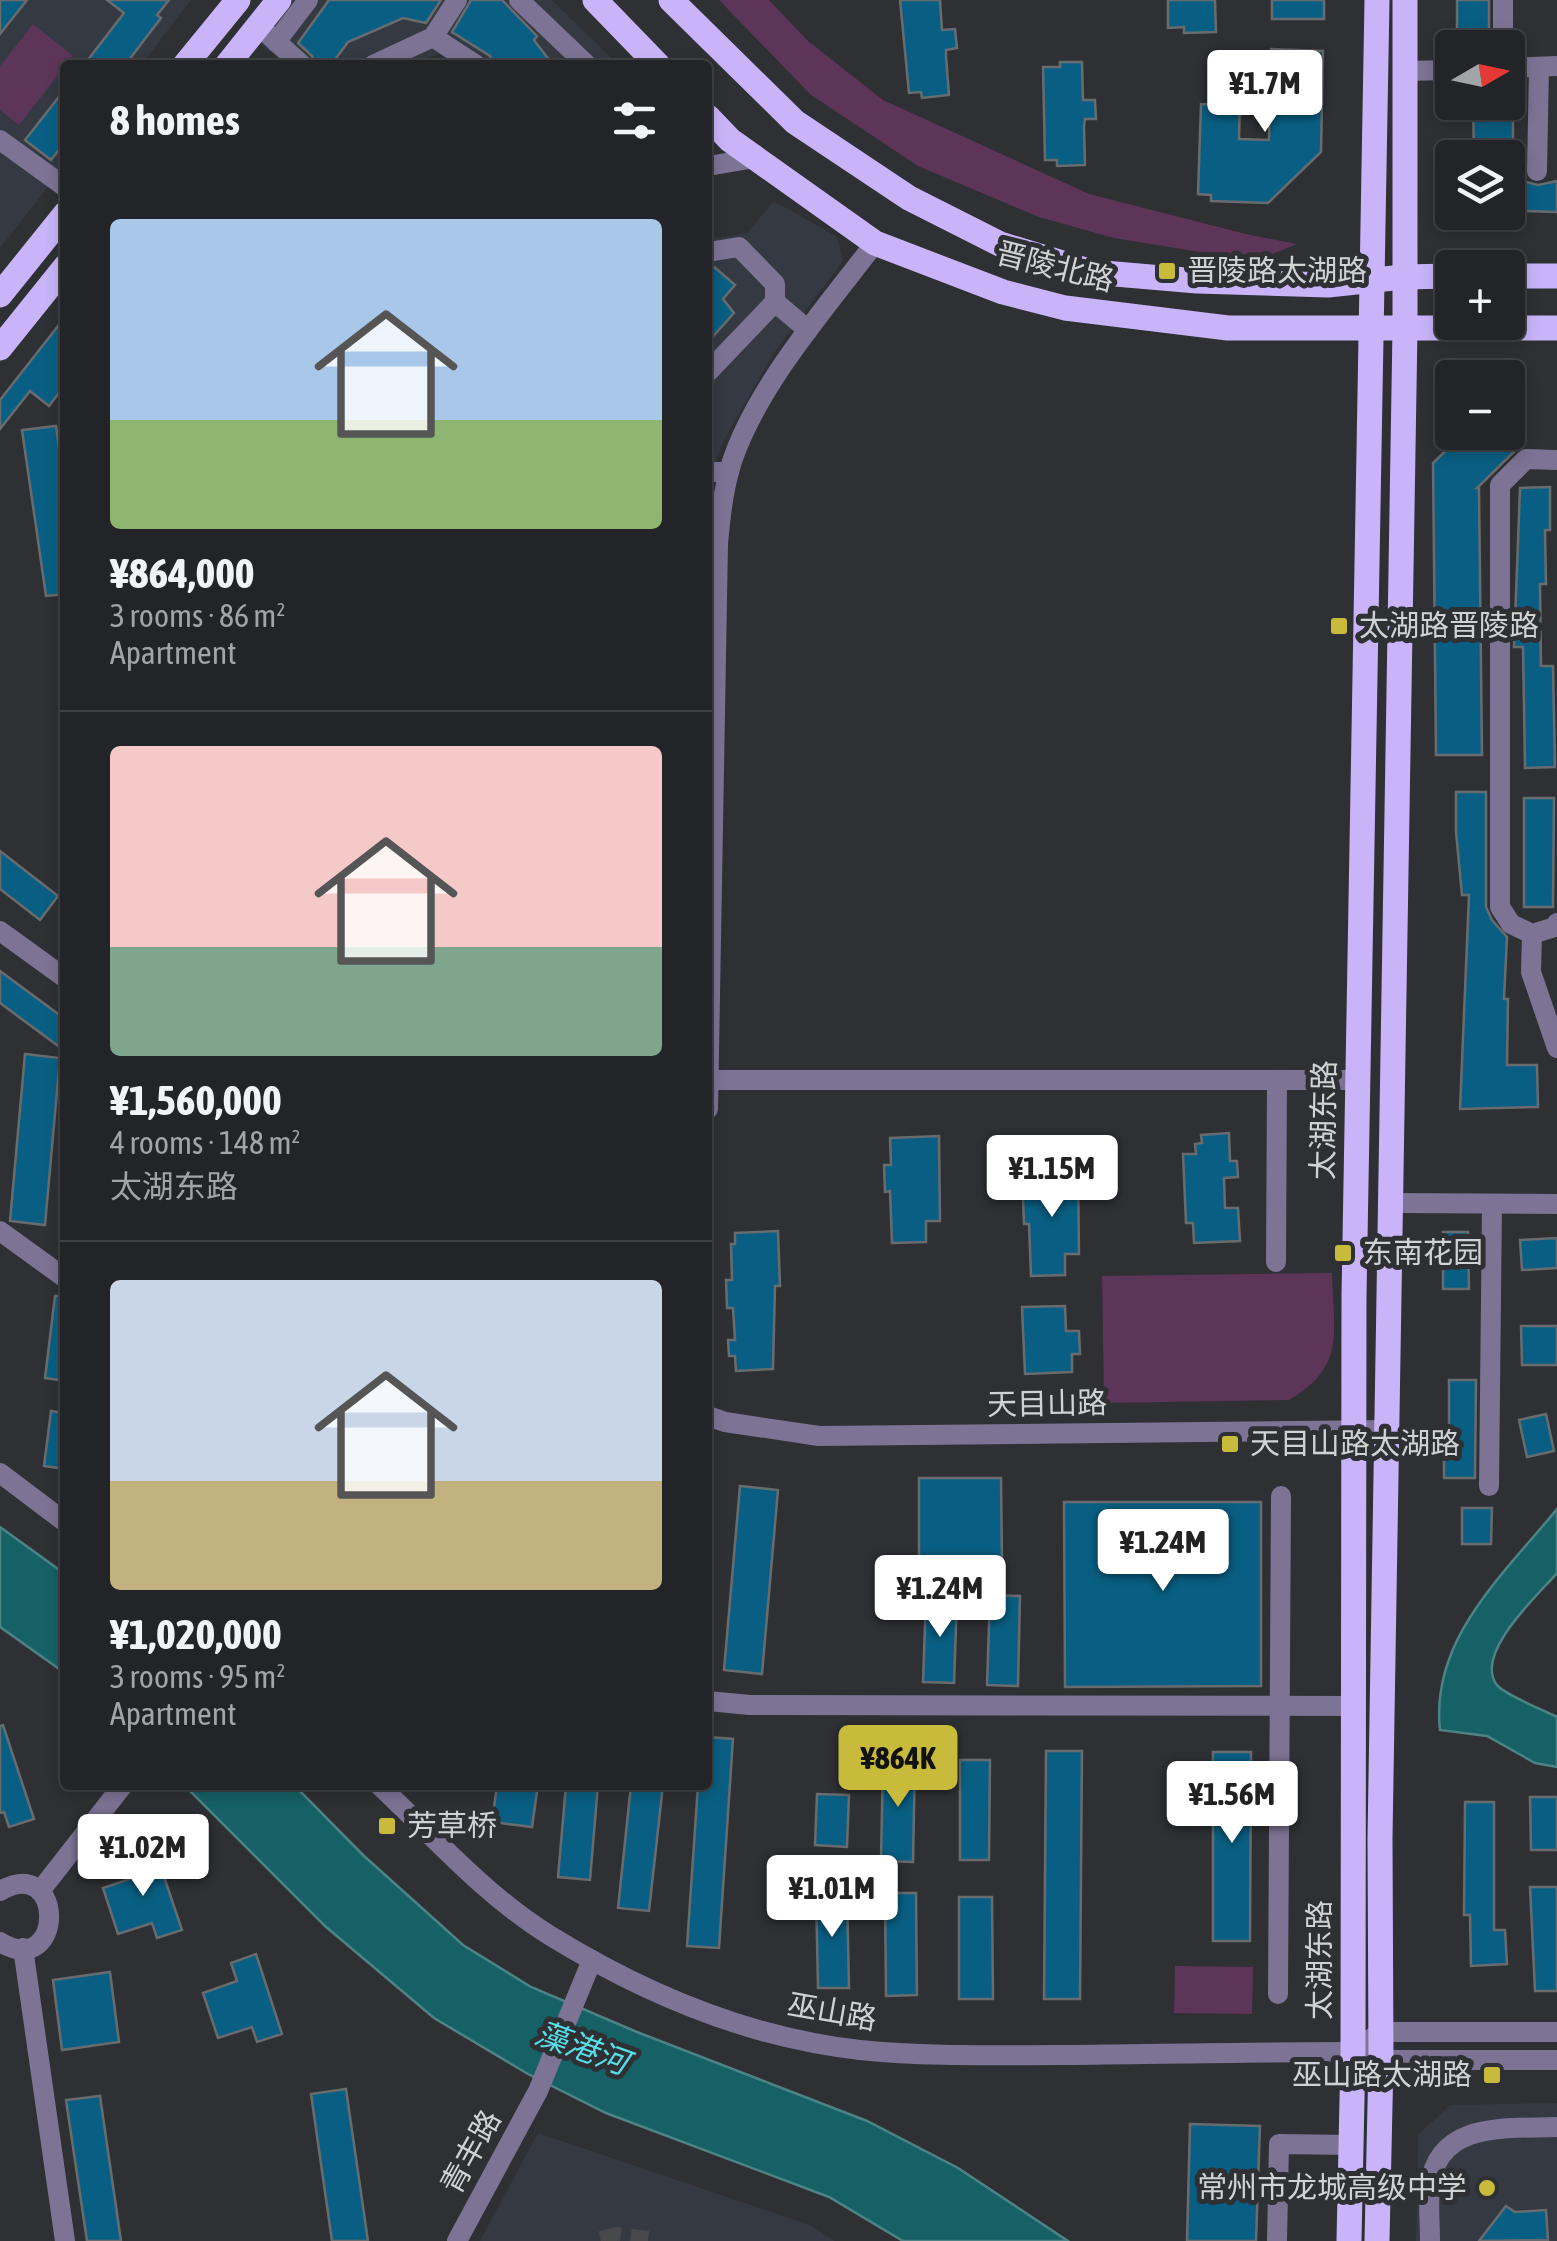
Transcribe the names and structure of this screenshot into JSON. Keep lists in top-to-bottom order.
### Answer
{
  "streets": {
    "main road": ["晋陵北路", "太湖东路"],
    "street": ["天目山路", "巫山路", "青丰路"]
  },
  "crossings": [
    ["晋陵北路", "太湖东路"],
    ["太湖东路", "天目山路"],
    ["太湖东路", "巫山路"],
    ["巫山路", "青丰路"]
  ],
  "water": ["藻港河"],
  "places": {
    "transit": [
      "晋陵路太湖路",
      "太湖路晋陵路",
      "东南花园",
      "天目山路太湖路",
      "芳草桥",
      "巫山路太湖路"
    ],
    "other": ["常州市龙城高级中学"]
  },
  "north": "right",
  "page": {
    "map_buttons": ["+", "−"],
    "price": [
      "¥1.7M",
      "¥1.15M",
      "¥1.24M",
      "¥1.24M",
      "¥864K",
      "¥1.56M",
      "¥1.02M",
      "¥1.01M"
    ],
    "heading": "8 homes",
    "list": [
      {
        "name": "¥864,000",
        "note": "3 rooms · 86 m² · Apartment"
      },
      {
        "name": "¥1,560,000",
        "note": "4 rooms · 148 m² · 太湖东路"
      },
      {
        "name": "¥1,020,000",
        "note": "3 rooms · 95 m² · Apartment"
      }
    ]
  }
}
